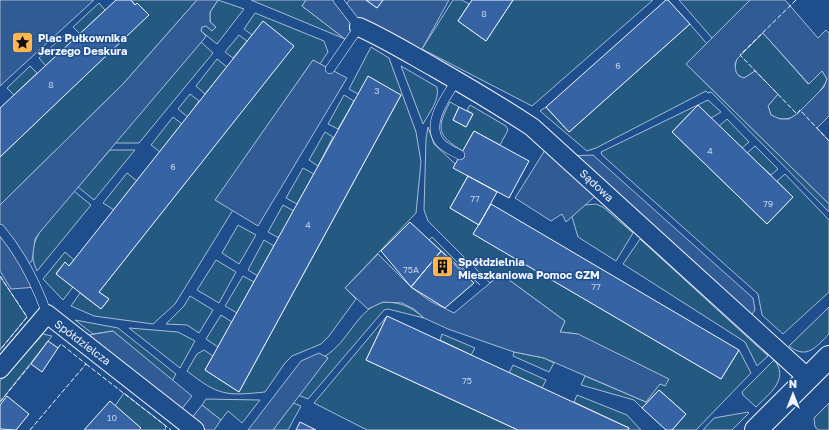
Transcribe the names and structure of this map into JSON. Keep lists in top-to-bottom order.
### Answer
{
  "streets": {
    "street": ["Sądowa", "Spółdzielcza"]
  },
  "places": {
    "place": ["Plac Pułkownika Jerzego Deskura"],
    "building": ["Spółdzielnia Mieszkaniowa Pomoc GZM"]
  },
  "house_numbers": [
    "8",
    "6",
    "8",
    "3",
    "4",
    "6",
    "77",
    "79",
    "4",
    "75A",
    "77",
    "75",
    "10"
  ],
  "north": "top"
}
